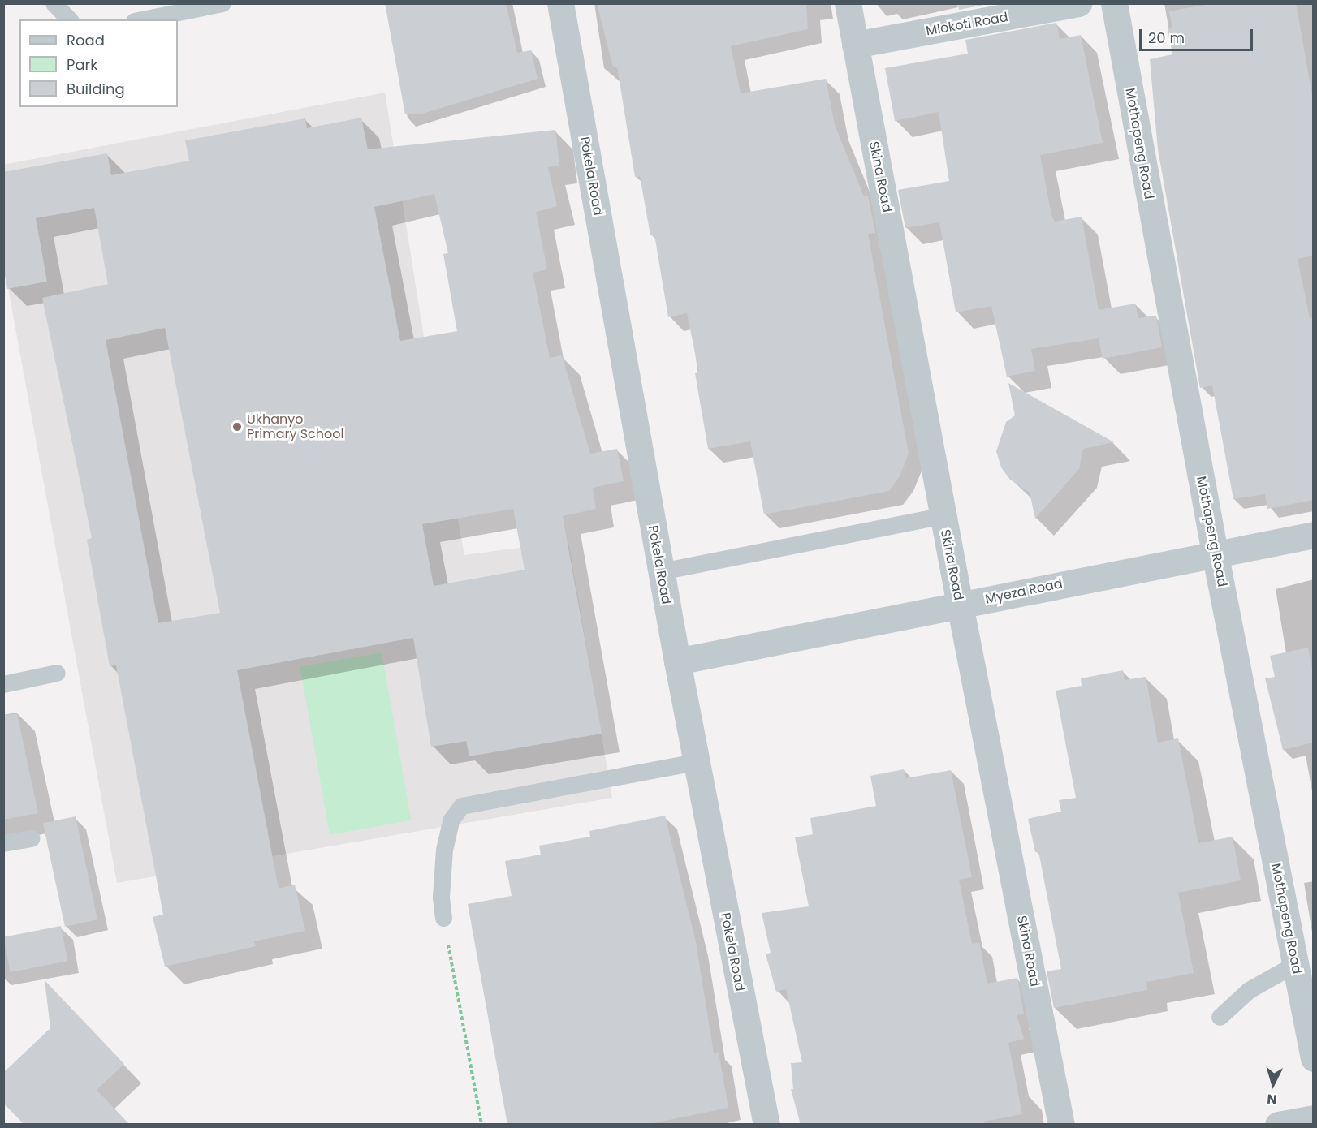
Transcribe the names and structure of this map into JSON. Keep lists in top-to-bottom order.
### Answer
{
  "streets": {
    "street": [
      "Mlokoti Road",
      "Mothapeng Road",
      "Pokela Road",
      "Skina Road",
      "Myeza Road"
    ]
  },
  "crossings": [
    ["Mlokoti Road", "Skina Road"],
    ["Mothapeng Road", "Myeza Road"],
    ["Pokela Road", "Myeza Road"],
    ["Skina Road", "Myeza Road"]
  ],
  "places": ["Ukhanyo Primary School"],
  "legend": ["Road", "Park", "Building"],
  "scale_bar": "20 m",
  "north": "bottom"
}
